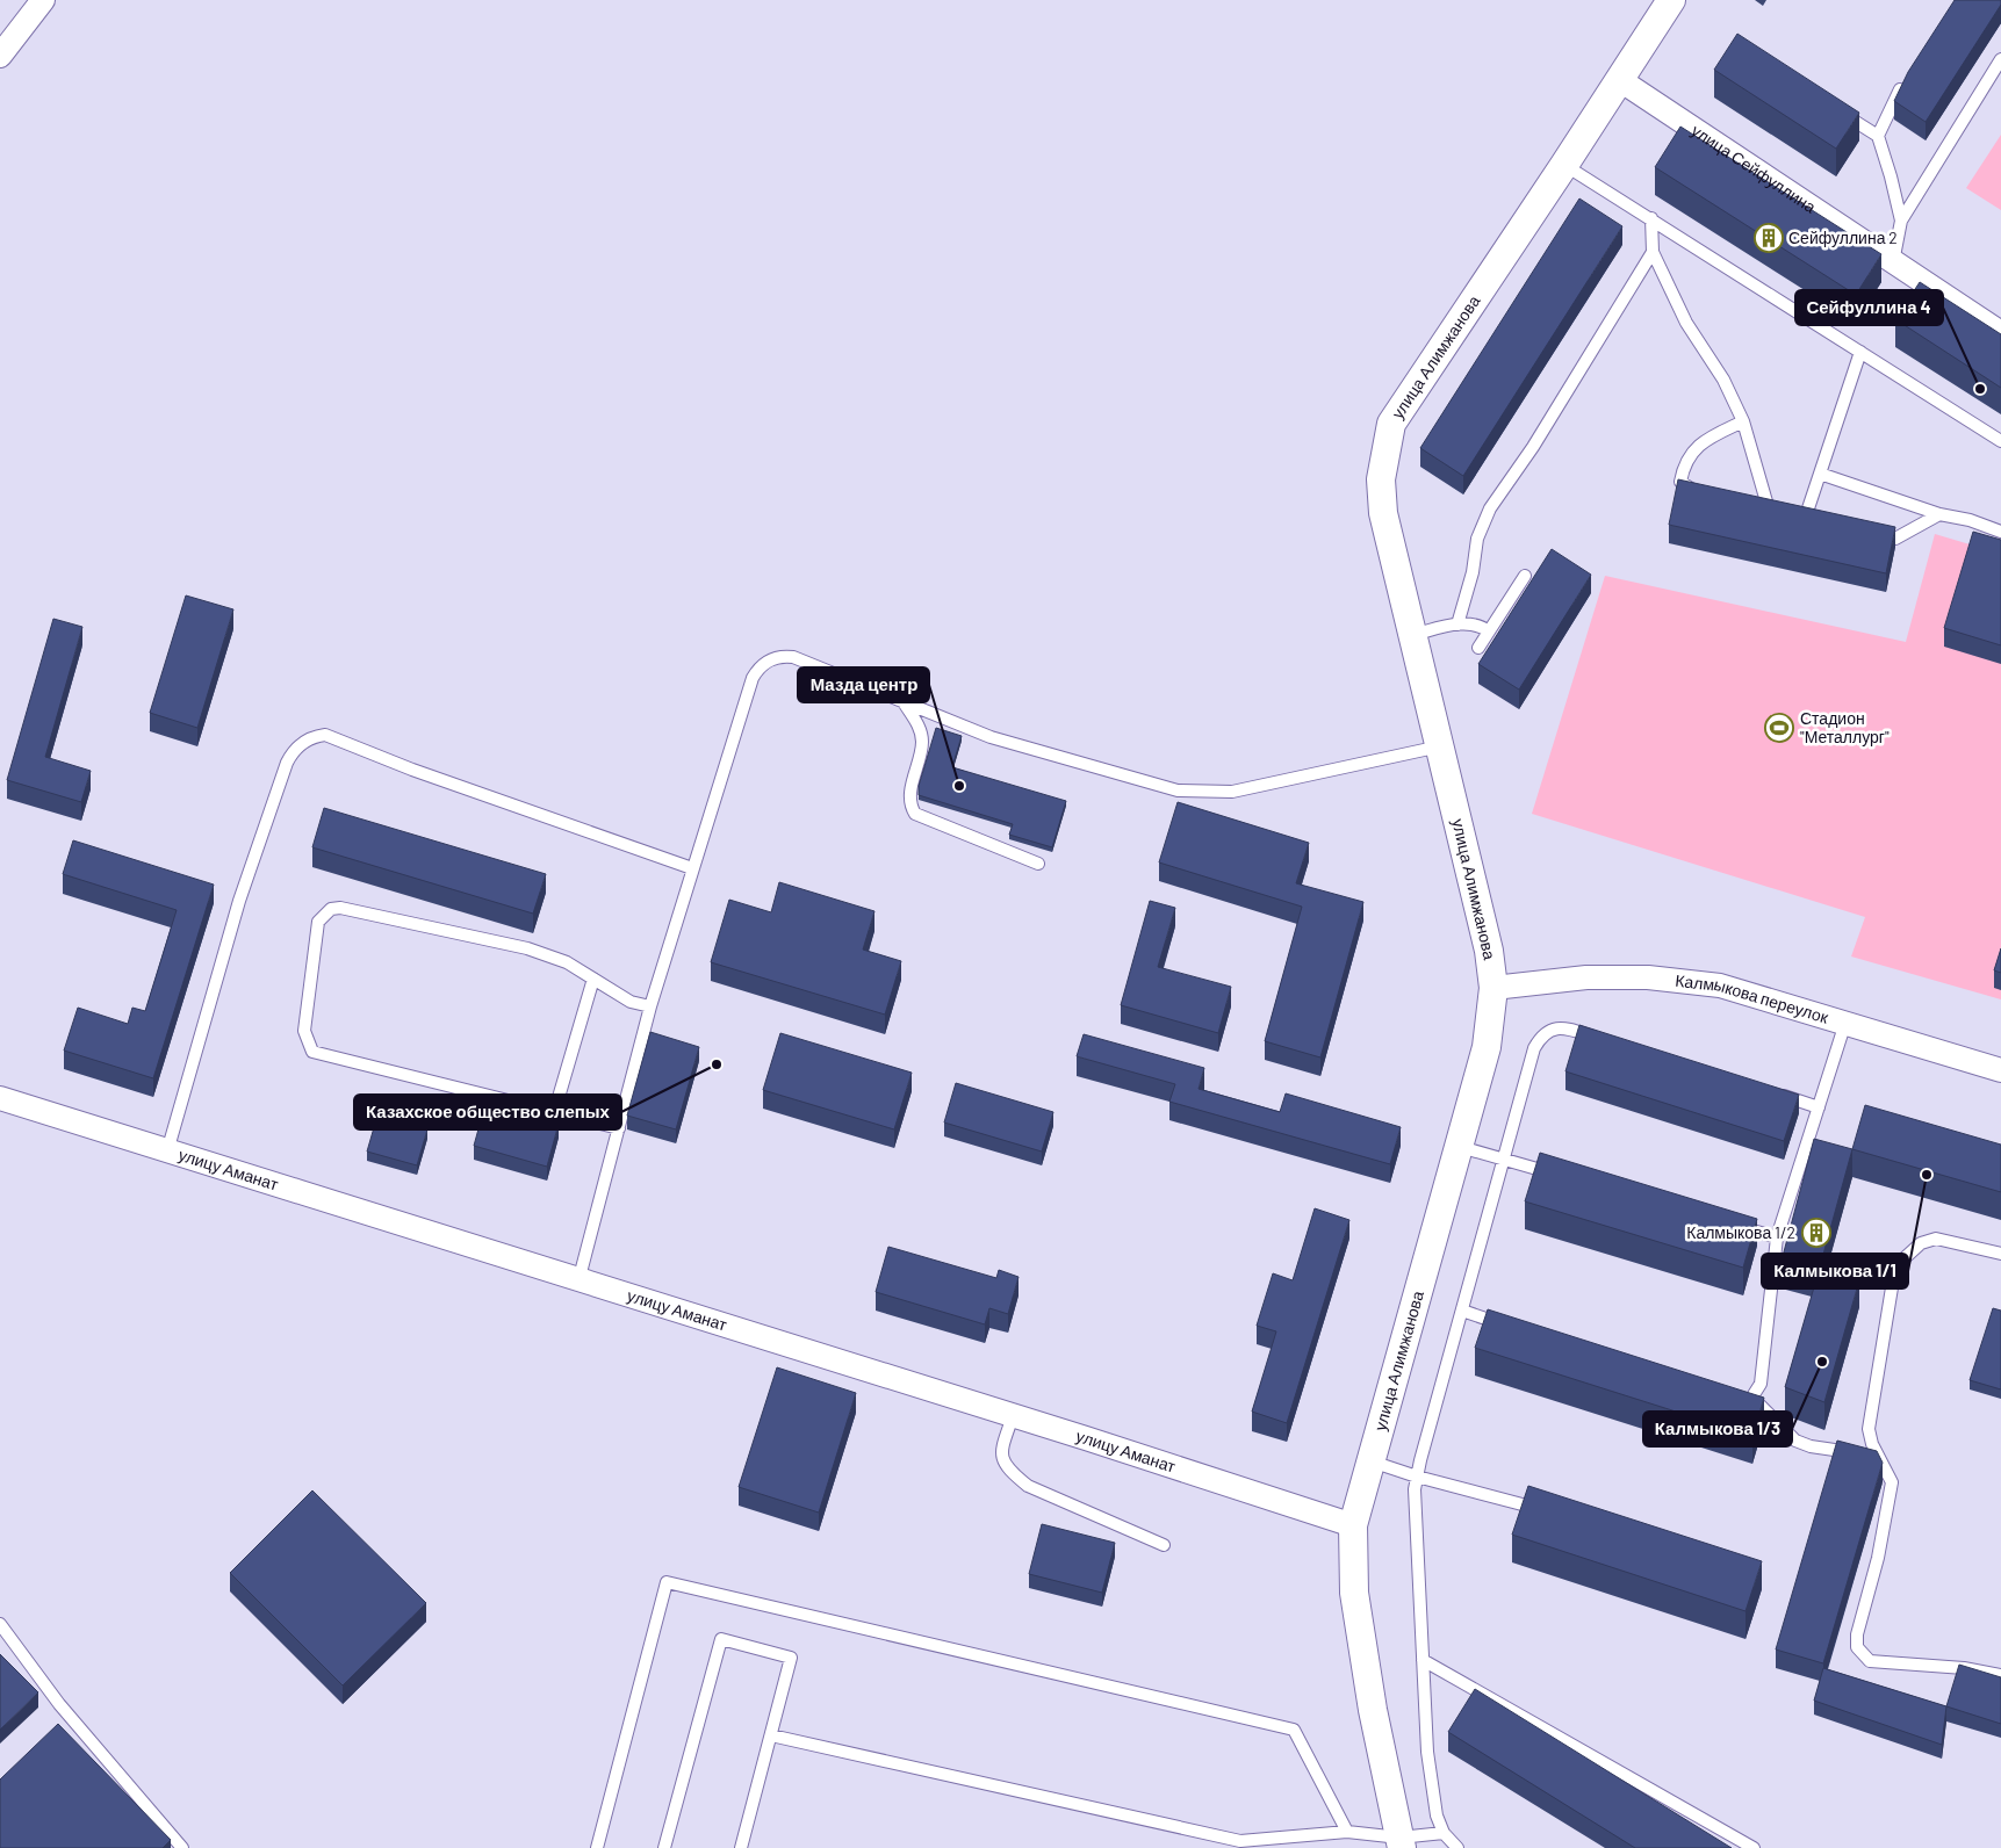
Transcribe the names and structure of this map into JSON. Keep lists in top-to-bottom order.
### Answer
{
  "streets": {
    "street": [
      "улица Сейфуллина",
      "улица Алимжанова",
      "Калмыкова переулок",
      "улицу Аманат"
    ]
  },
  "crossings": [
    ["улица Сейфуллина", "улица Алимжанова"],
    ["улица Алимжанова", "Калмыкова переулок"],
    ["улица Алимжанова", "улицу Аманат"]
  ],
  "places": {
    "building": ["Сейфуллина 2", "Калмыкова 1/2"],
    "other": [
      "Сейфуллина 4",
      "Мазда центр",
      "Казахское общество слепых",
      "Калмыкова 1/1",
      "Калмыкова 1/3"
    ],
    "sports": ["Стадион \"Металлург\""]
  }
}
